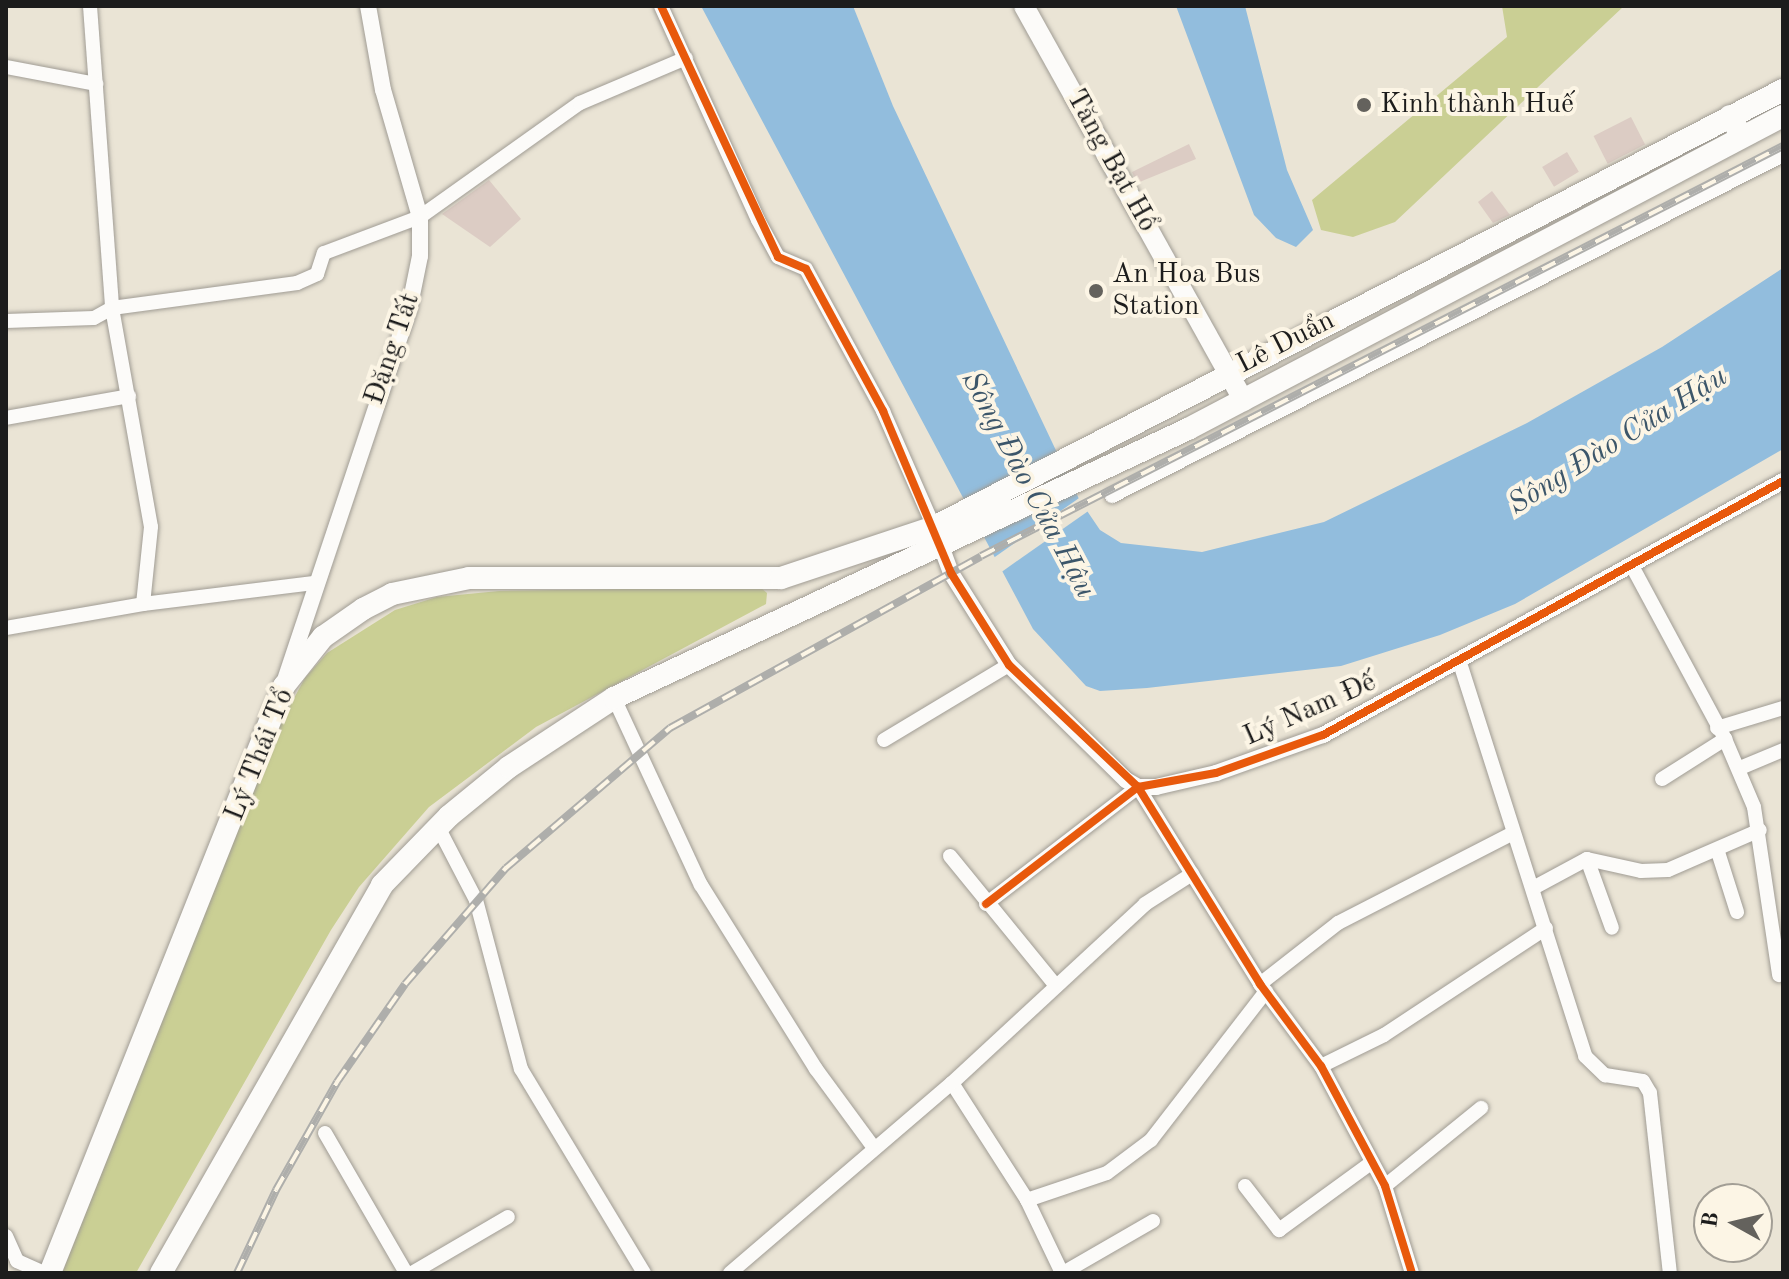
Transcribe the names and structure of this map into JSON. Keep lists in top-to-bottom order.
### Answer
{
  "streets": {
    "main road": ["Tăng Bạt Hổ", "Lê Duẩn", "Lý Thái Tổ"],
    "street": ["Đặng Tất", "Lý Nam Đế"]
  },
  "crossings": [
    ["Tăng Bạt Hổ", "Lê Duẩn"],
    ["Lê Duẩn", "Lý Thái Tổ"],
    ["Đặng Tất", "Lý Thái Tổ"]
  ],
  "water": ["Sông Đào Cửa Hậu"],
  "places": ["Kinh thành Huế", "An Hoa Bus Station"],
  "north": "left"
}
